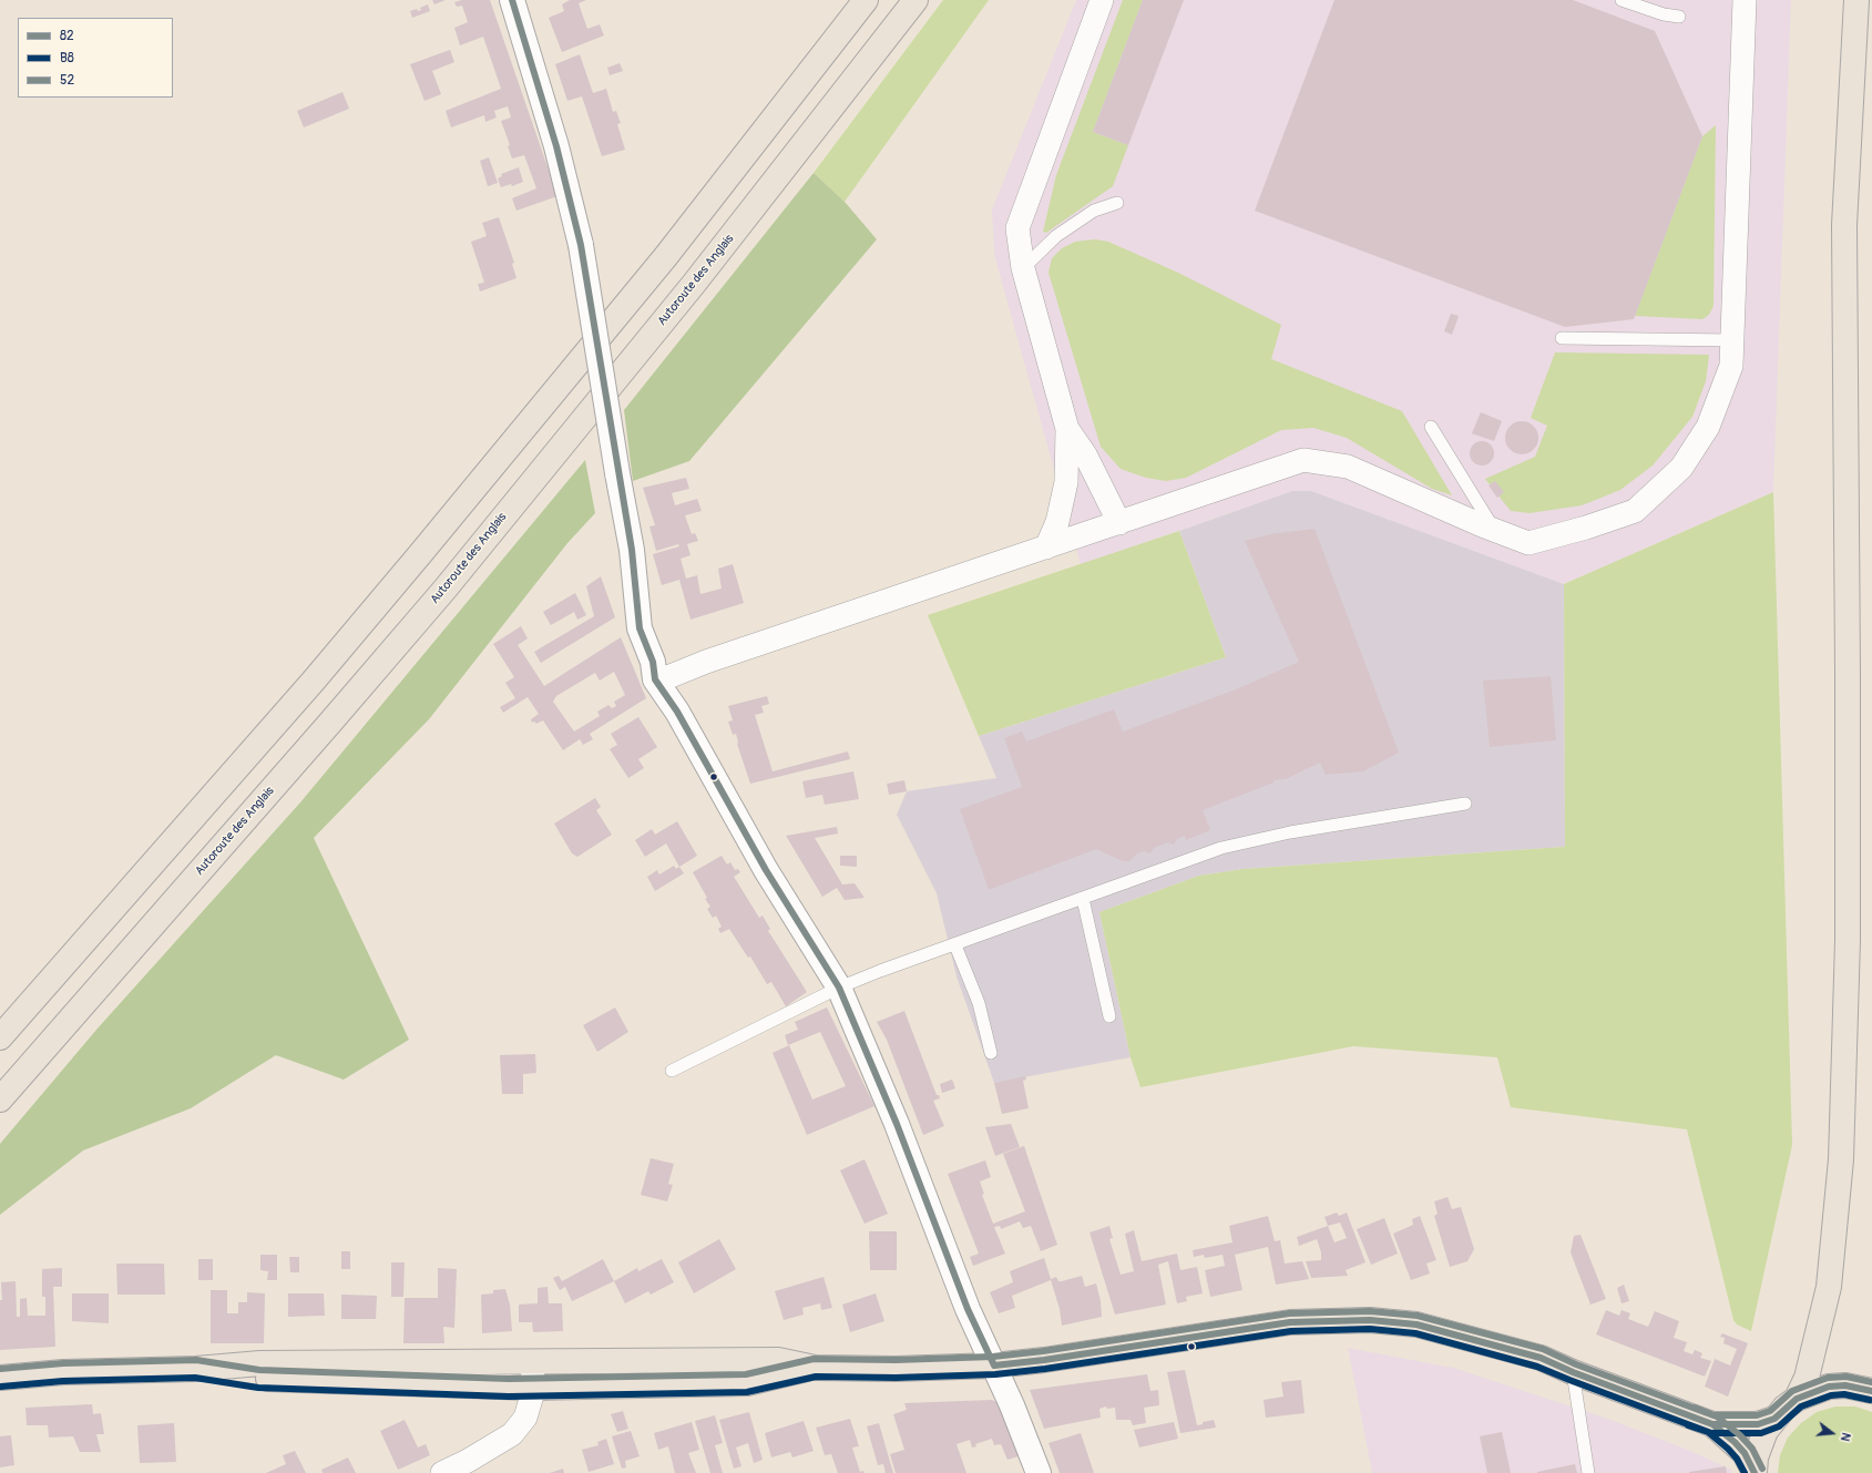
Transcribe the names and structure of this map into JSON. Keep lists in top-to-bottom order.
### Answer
{
  "streets": {
    "main road": ["Autoroute des Anglais"]
  },
  "lines": ["transit line 82", "transit line 52", "transit line B8"],
  "legend": ["82", "B8", "52"],
  "north": "right"
}
